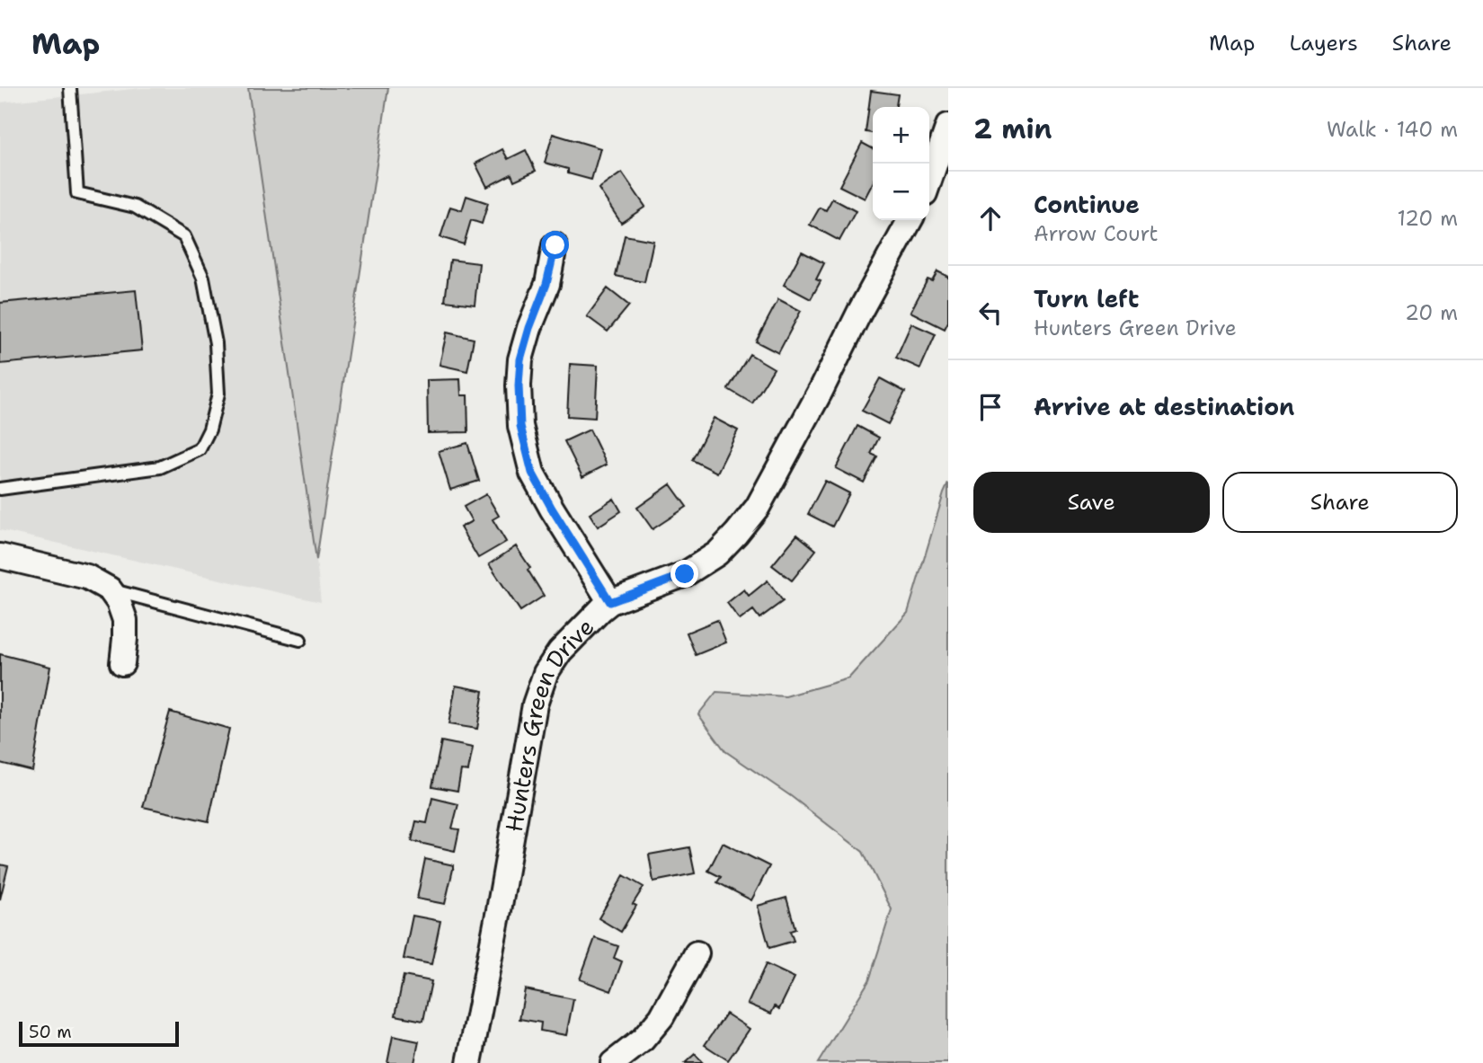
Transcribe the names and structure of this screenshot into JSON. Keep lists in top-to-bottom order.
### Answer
{
  "streets": {
    "street": ["Hunters Green Drive"]
  },
  "scale_bar": "50 m",
  "page": {
    "header": "Map",
    "nav": ["Map", "Layers", "Share"],
    "heading": ["2 min", "Walk · 140 m"],
    "map_buttons": ["+", "−"],
    "list": [
      ["Continue", "Arrow Court", "120 m"],
      ["Turn left", "Hunters Green Drive", "20 m"],
      "Arrive at destination"
    ],
    "buttons": ["Save", "Share"],
    "scale": "50 m"
  }
}
